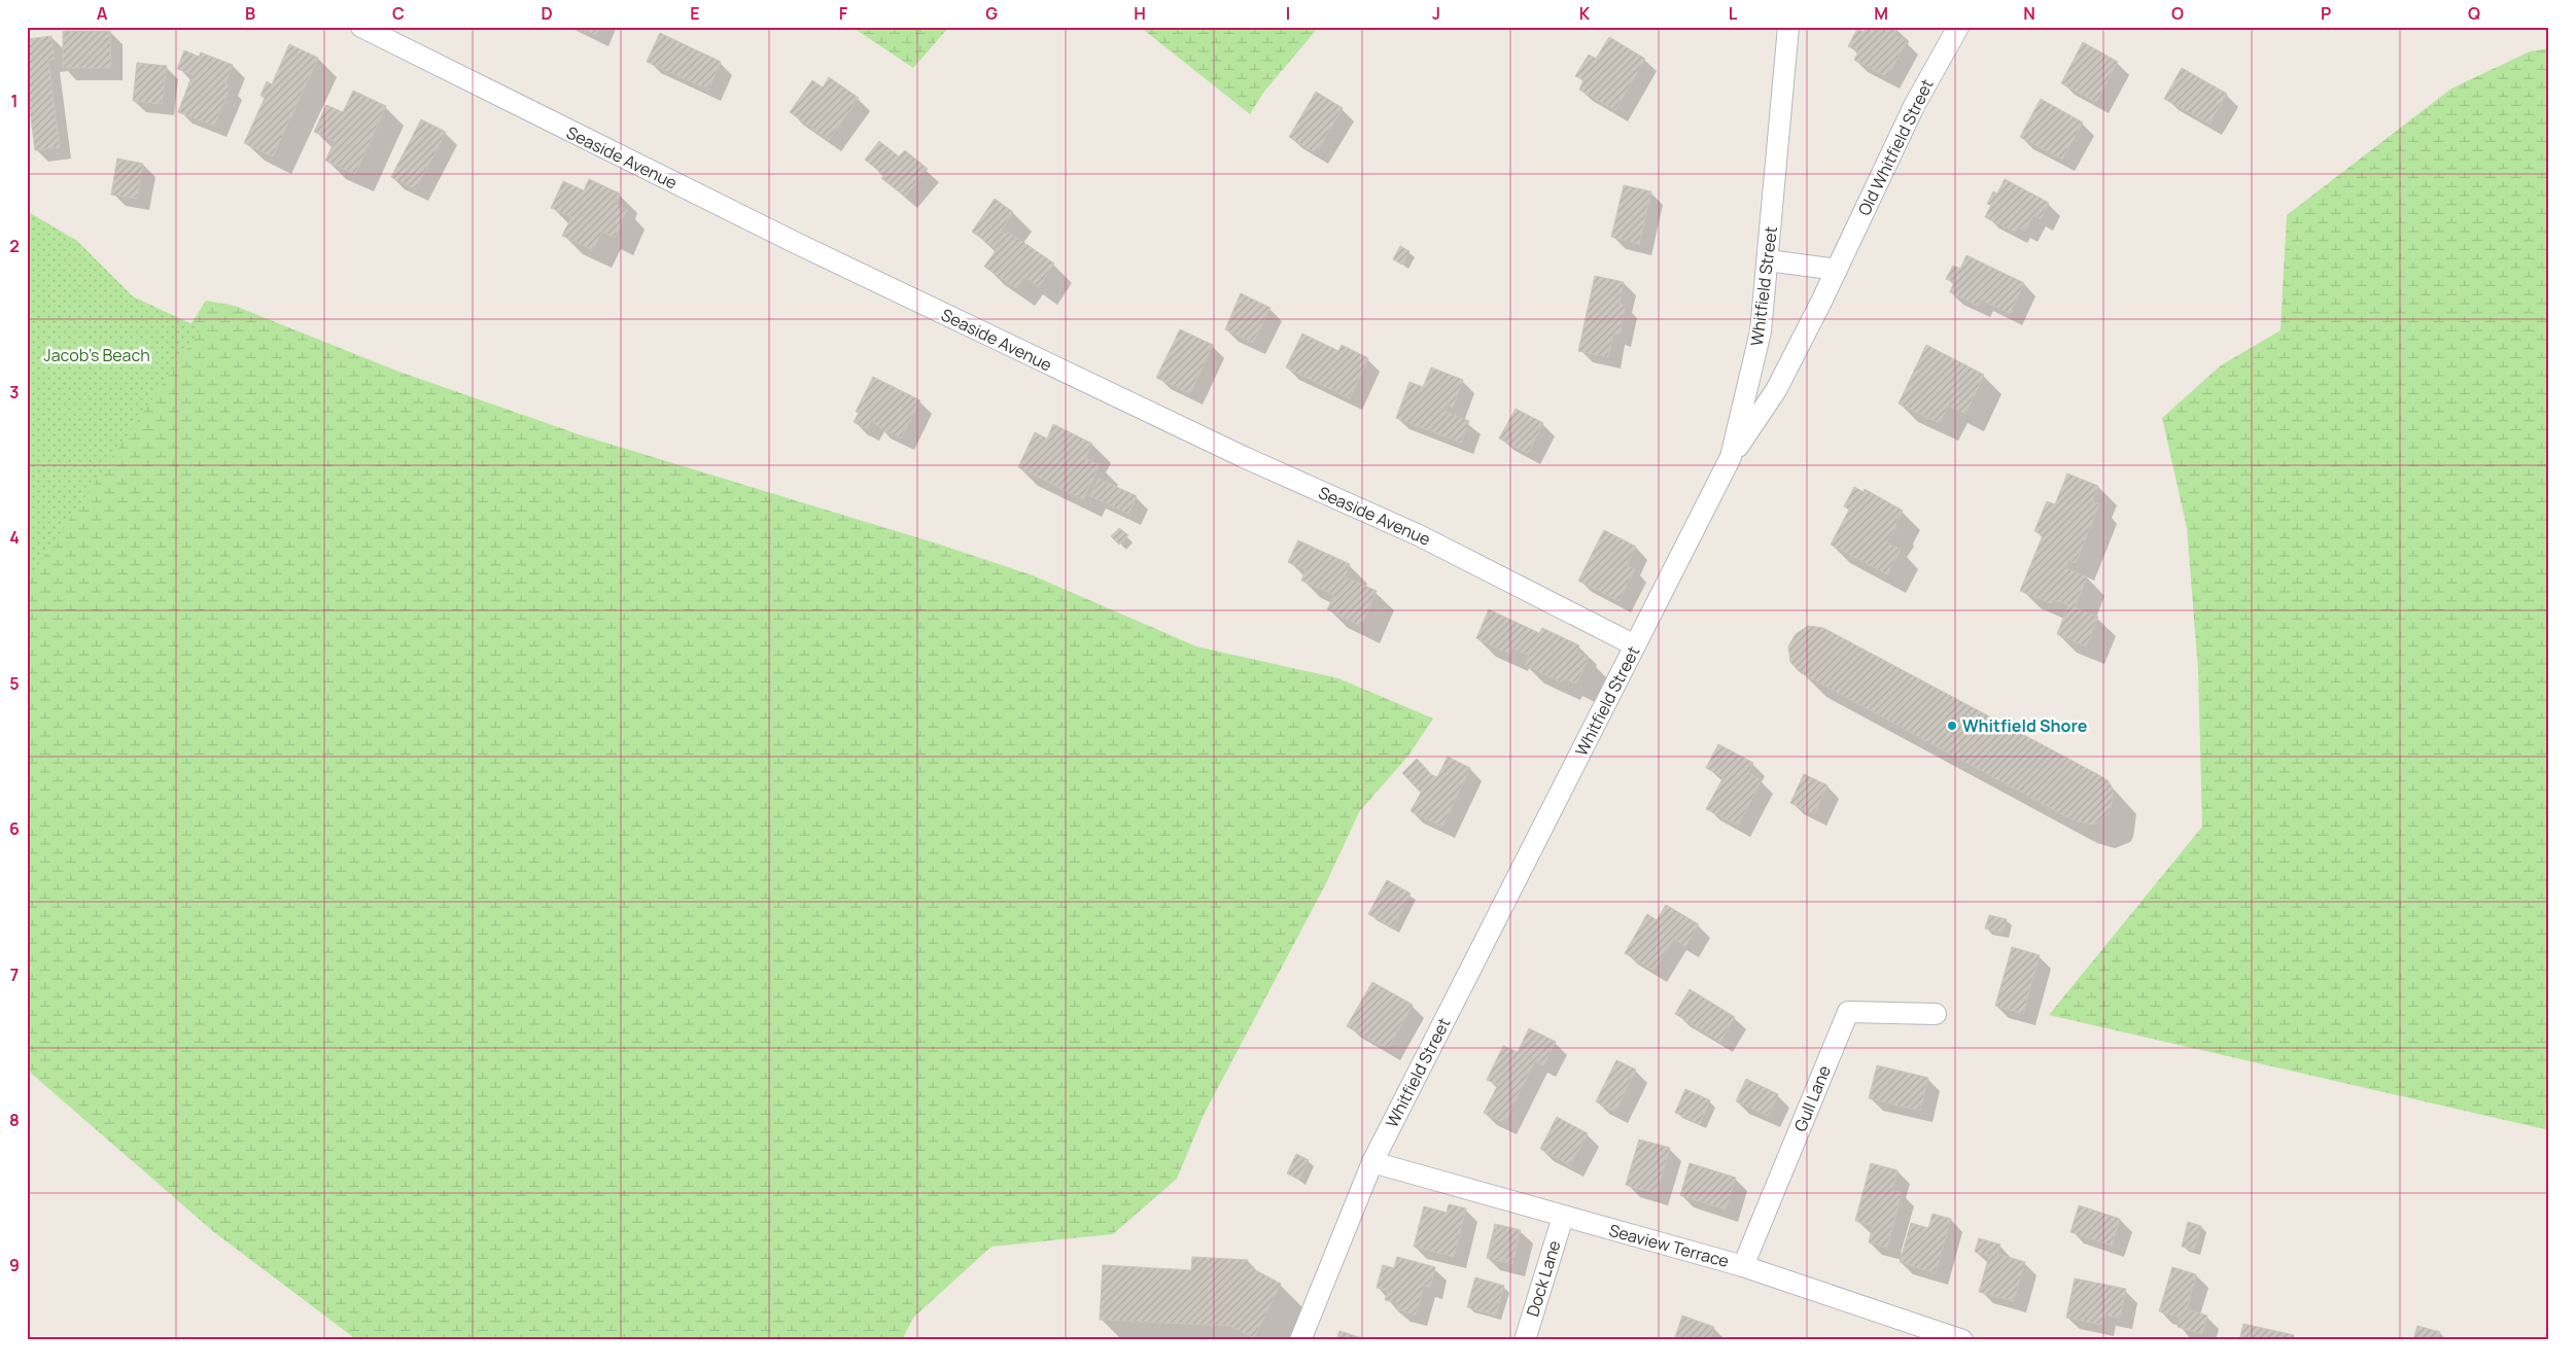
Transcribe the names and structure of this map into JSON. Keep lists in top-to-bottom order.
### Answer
{
  "streets": {
    "street": [
      "Old Whitfield Street",
      "Seaside Avenue",
      "Whitfield Street",
      "Gull Lane",
      "Seaview Terrace",
      "Dock Lane"
    ]
  },
  "crossings": [
    ["Old Whitfield Street", "Whitfield Street"],
    ["Seaside Avenue", "Whitfield Street"],
    ["Whitfield Street", "Seaview Terrace"],
    ["Gull Lane", "Seaview Terrace"],
    ["Seaview Terrace", "Dock Lane"]
  ],
  "parks": ["Jacob's Beach"],
  "places": ["Whitfield Shore"],
  "grid": {
    "columns": [
      "A",
      "B",
      "C",
      "D",
      "E",
      "F",
      "G",
      "H",
      "I",
      "J",
      "K",
      "L",
      "M",
      "N",
      "O",
      "P",
      "Q"
    ],
    "rows": [
      "1",
      "2",
      "3",
      "4",
      "5",
      "6",
      "7",
      "8",
      "9"
    ]
  }
}
